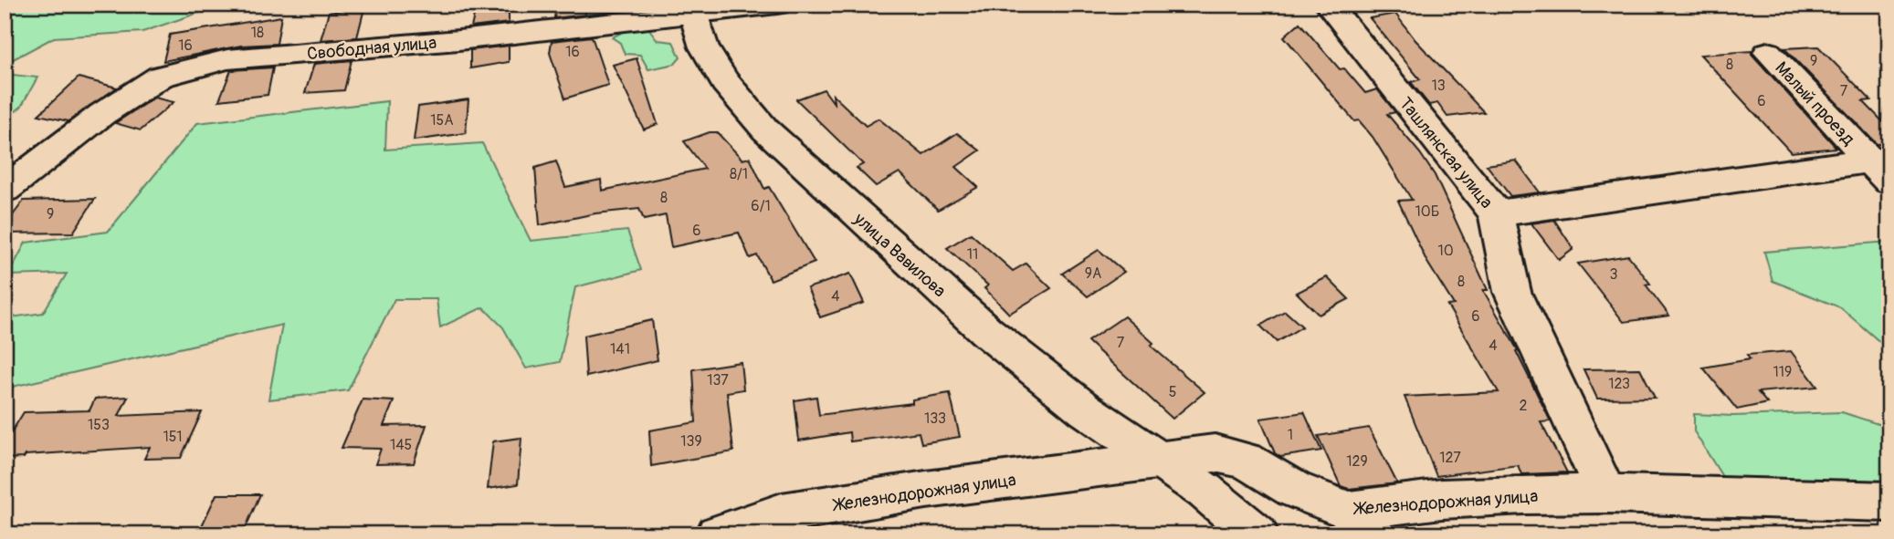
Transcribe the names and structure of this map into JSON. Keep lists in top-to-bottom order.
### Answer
{
  "streets": {
    "street": [
      "Свободная улица",
      "Малый проезд",
      "Ташлянская улица",
      "улица Вавилова",
      "Железнодорожная улица"
    ]
  },
  "crossings": [
    ["Свободная улица", "улица Вавилова"],
    ["Ташлянская улица", "Железнодорожная улица"],
    ["улица Вавилова", "Железнодорожная улица"]
  ],
  "house_numbers": [
    "18",
    "16",
    "16",
    "9",
    "8",
    "13",
    "7",
    "6",
    "15А",
    "8/1",
    "8",
    "6/1",
    "10Б",
    "9",
    "6",
    "10",
    "11",
    "9А",
    "3",
    "8",
    "4",
    "6",
    "7",
    "4",
    "141",
    "119",
    "137",
    "123",
    "5",
    "2",
    "133",
    "153",
    "1",
    "151",
    "139",
    "145",
    "127",
    "129"
  ]
}
